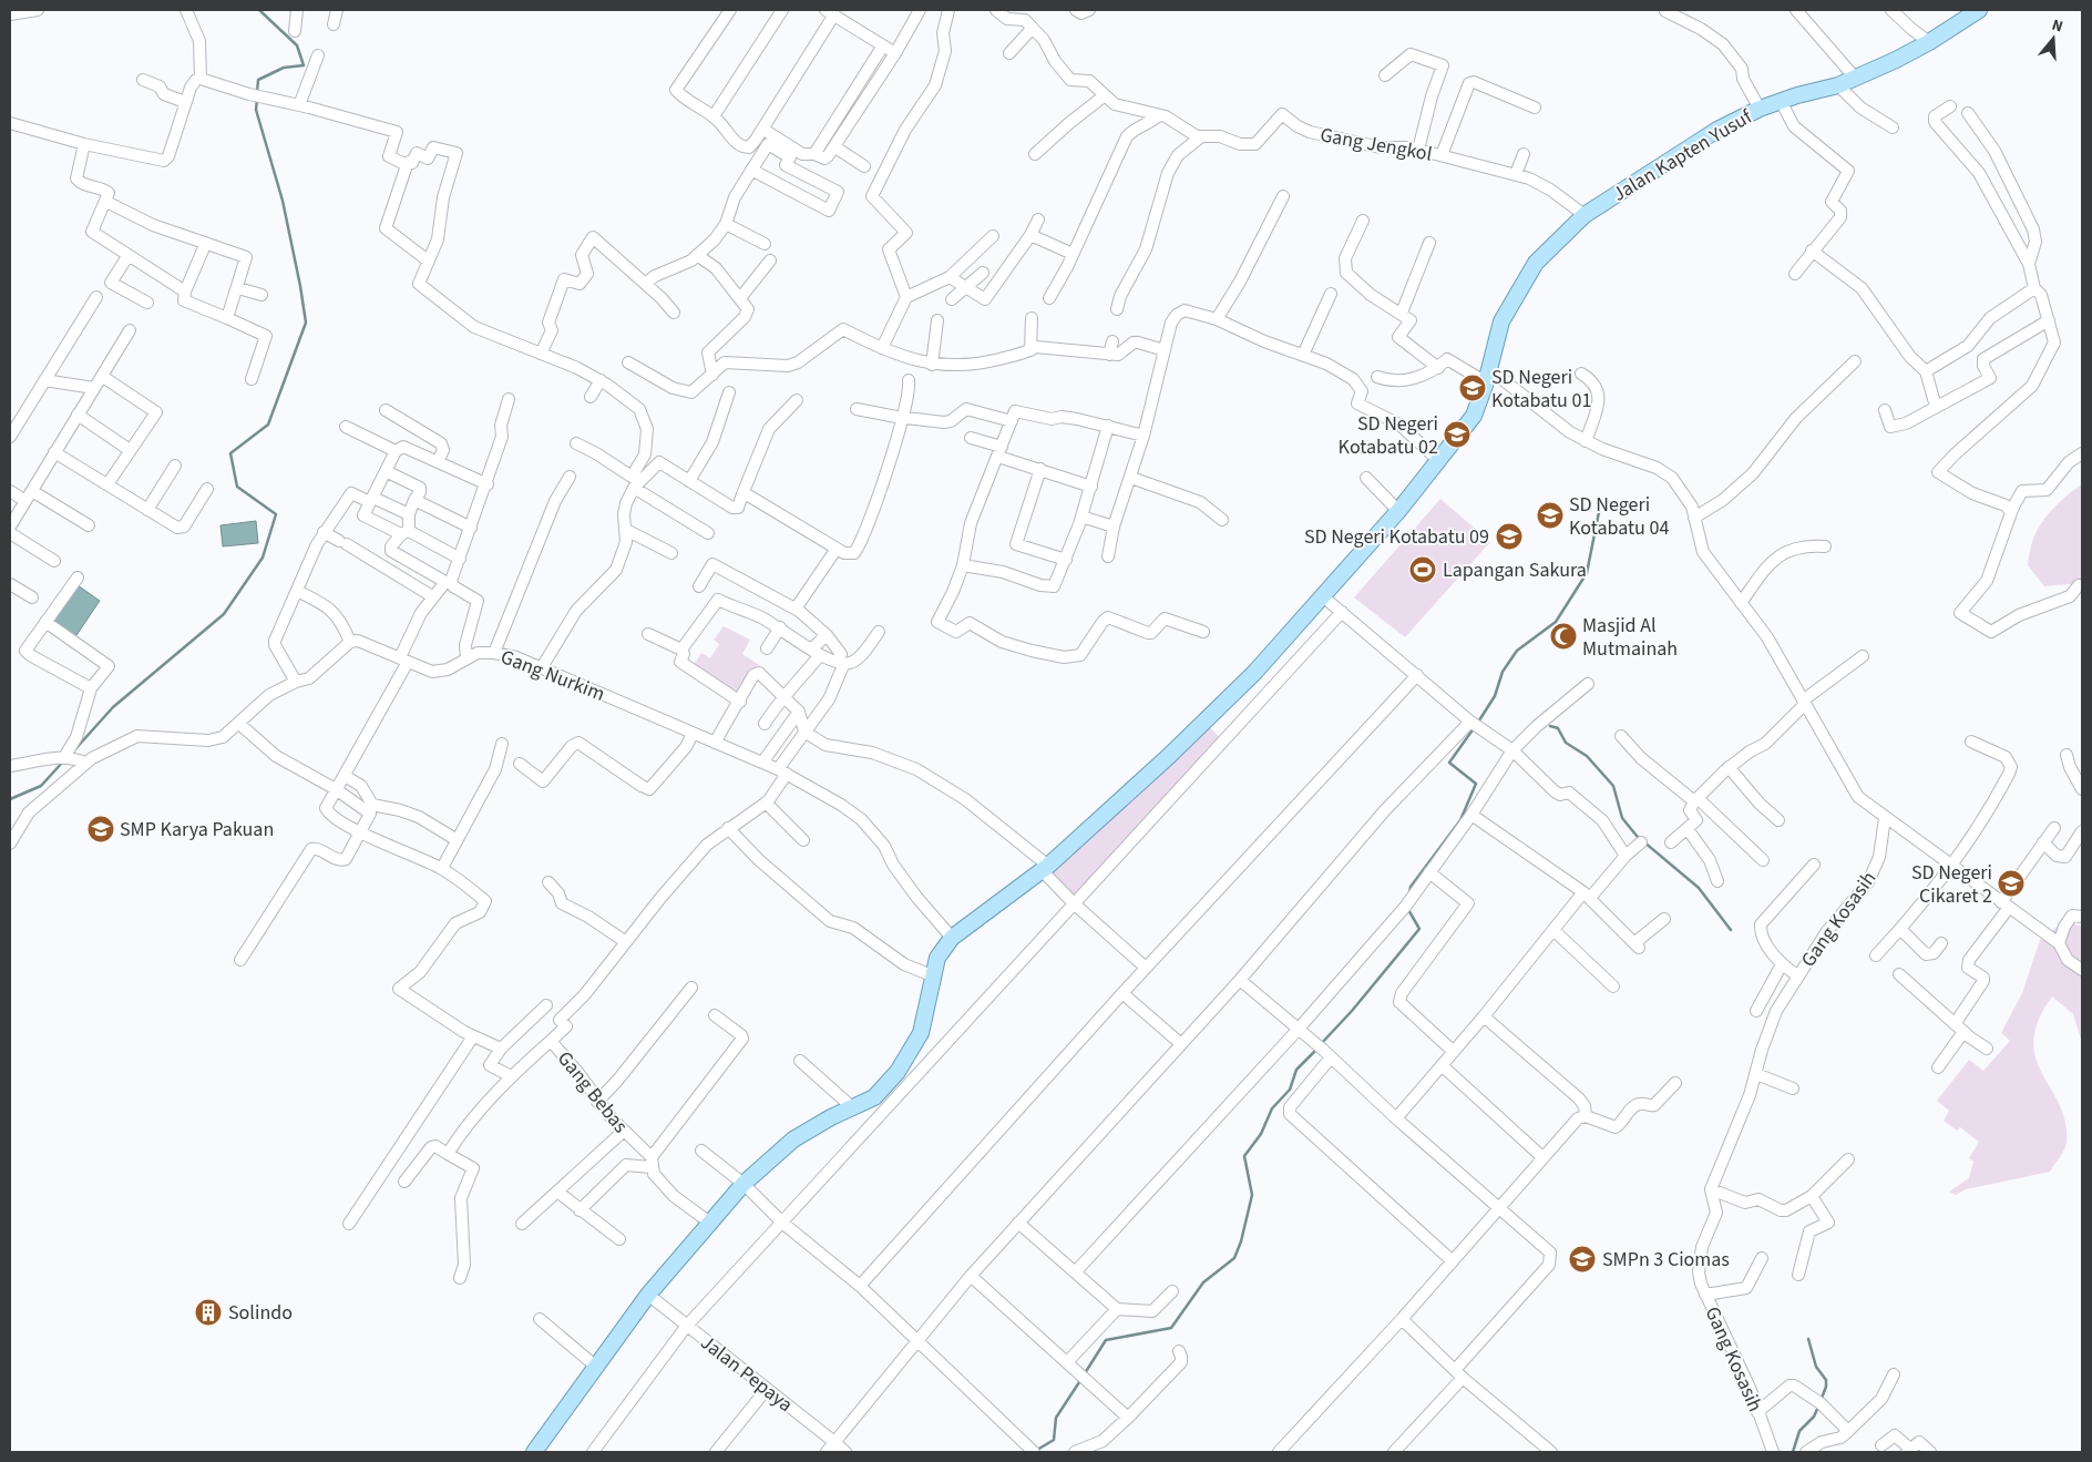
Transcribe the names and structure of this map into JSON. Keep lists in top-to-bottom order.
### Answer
{
  "streets": {
    "main road": ["Jalan Kapten Yusuf"],
    "street": [
      "Gang Jengkol",
      "Gang Nurkim",
      "Gang Kosasih",
      "Gang Bebas",
      "Jalan Pepaya"
    ]
  },
  "crossings": [
    ["Gang Jengkol", "Jalan Kapten Yusuf"],
    ["Jalan Kapten Yusuf", "Gang Nurkim"],
    ["Jalan Kapten Yusuf", "Gang Bebas"],
    ["Jalan Kapten Yusuf", "Jalan Pepaya"]
  ],
  "places": {
    "school or university": [
      "SD Negeri Kotabatu 01",
      "SD Negeri Kotabatu 02",
      "SD Negeri Kotabatu 04",
      "SD Negeri Kotabatu 09",
      "SMP Karya Pakuan",
      "SD Negeri Cikaret 2",
      "SMPn 3 Ciomas"
    ],
    "sports": ["Lapangan Sakura"],
    "mosque": ["Masjid Al Mutmainah"],
    "building": ["Solindo"]
  },
  "north": "top"
}
